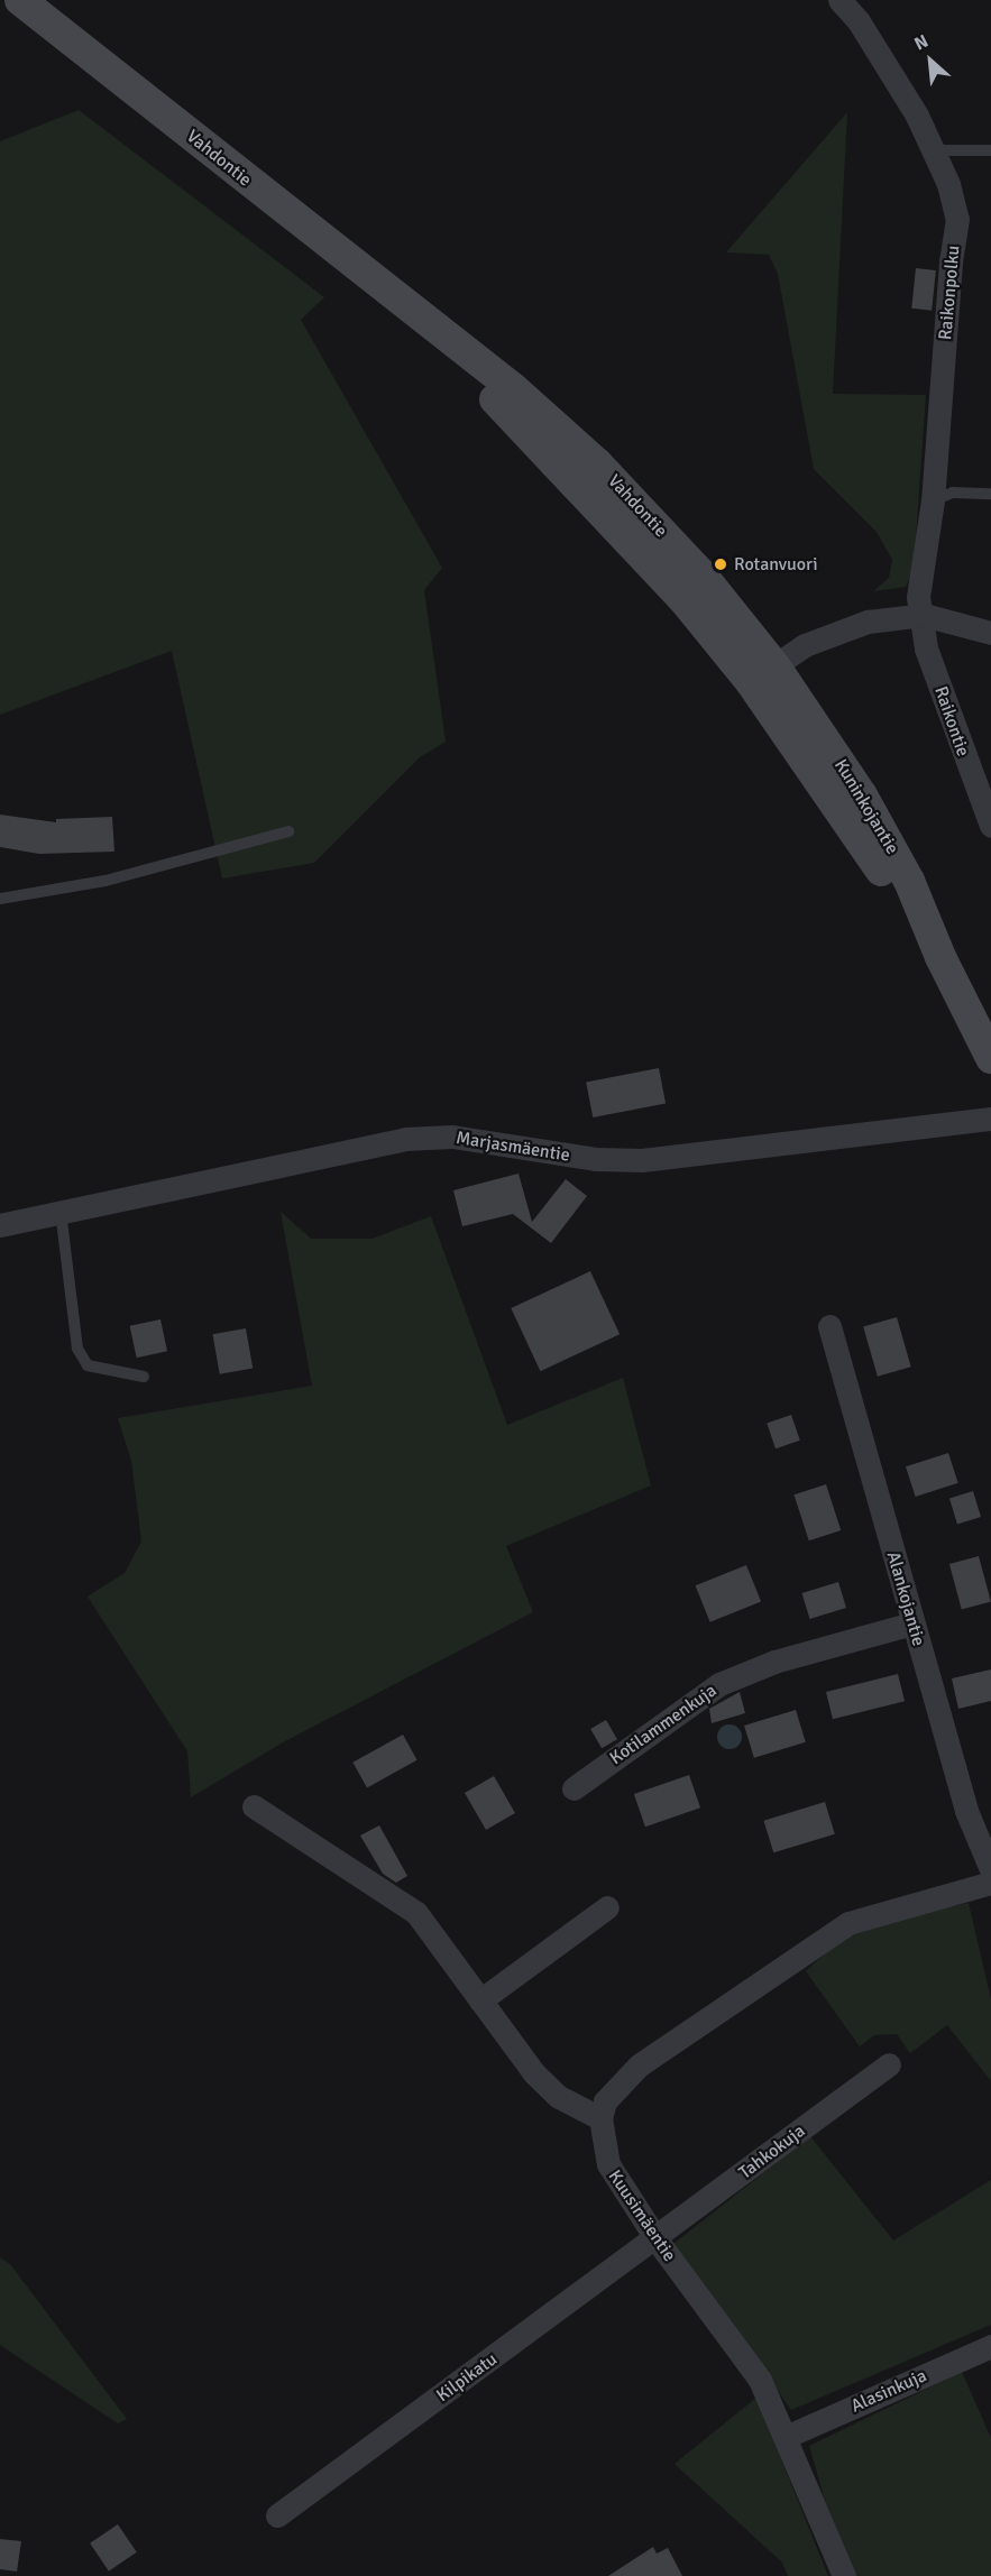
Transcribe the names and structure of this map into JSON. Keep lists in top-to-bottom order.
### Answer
{
  "streets": {
    "main road": ["Vahdontie", "Kuninkojantie"],
    "street": [
      "Raikonpolku",
      "Raikontie",
      "Marjasmäentie",
      "Alankojantie",
      "Kotilammenkuja",
      "Tahkokuja",
      "Kuusimäentie",
      "Kilpikatu",
      "Alasinkuja"
    ]
  },
  "crossings": [
    ["Vahdontie", "Kuninkojantie"],
    ["Raikonpolku", "Raikontie"],
    ["Alankojantie", "Kotilammenkuja"],
    ["Tahkokuja", "Kuusimäentie"],
    ["Tahkokuja", "Kilpikatu"],
    ["Kuusimäentie", "Kilpikatu"],
    ["Kuusimäentie", "Alasinkuja"]
  ],
  "places": ["Rotanvuori"],
  "north": "top left"
}
